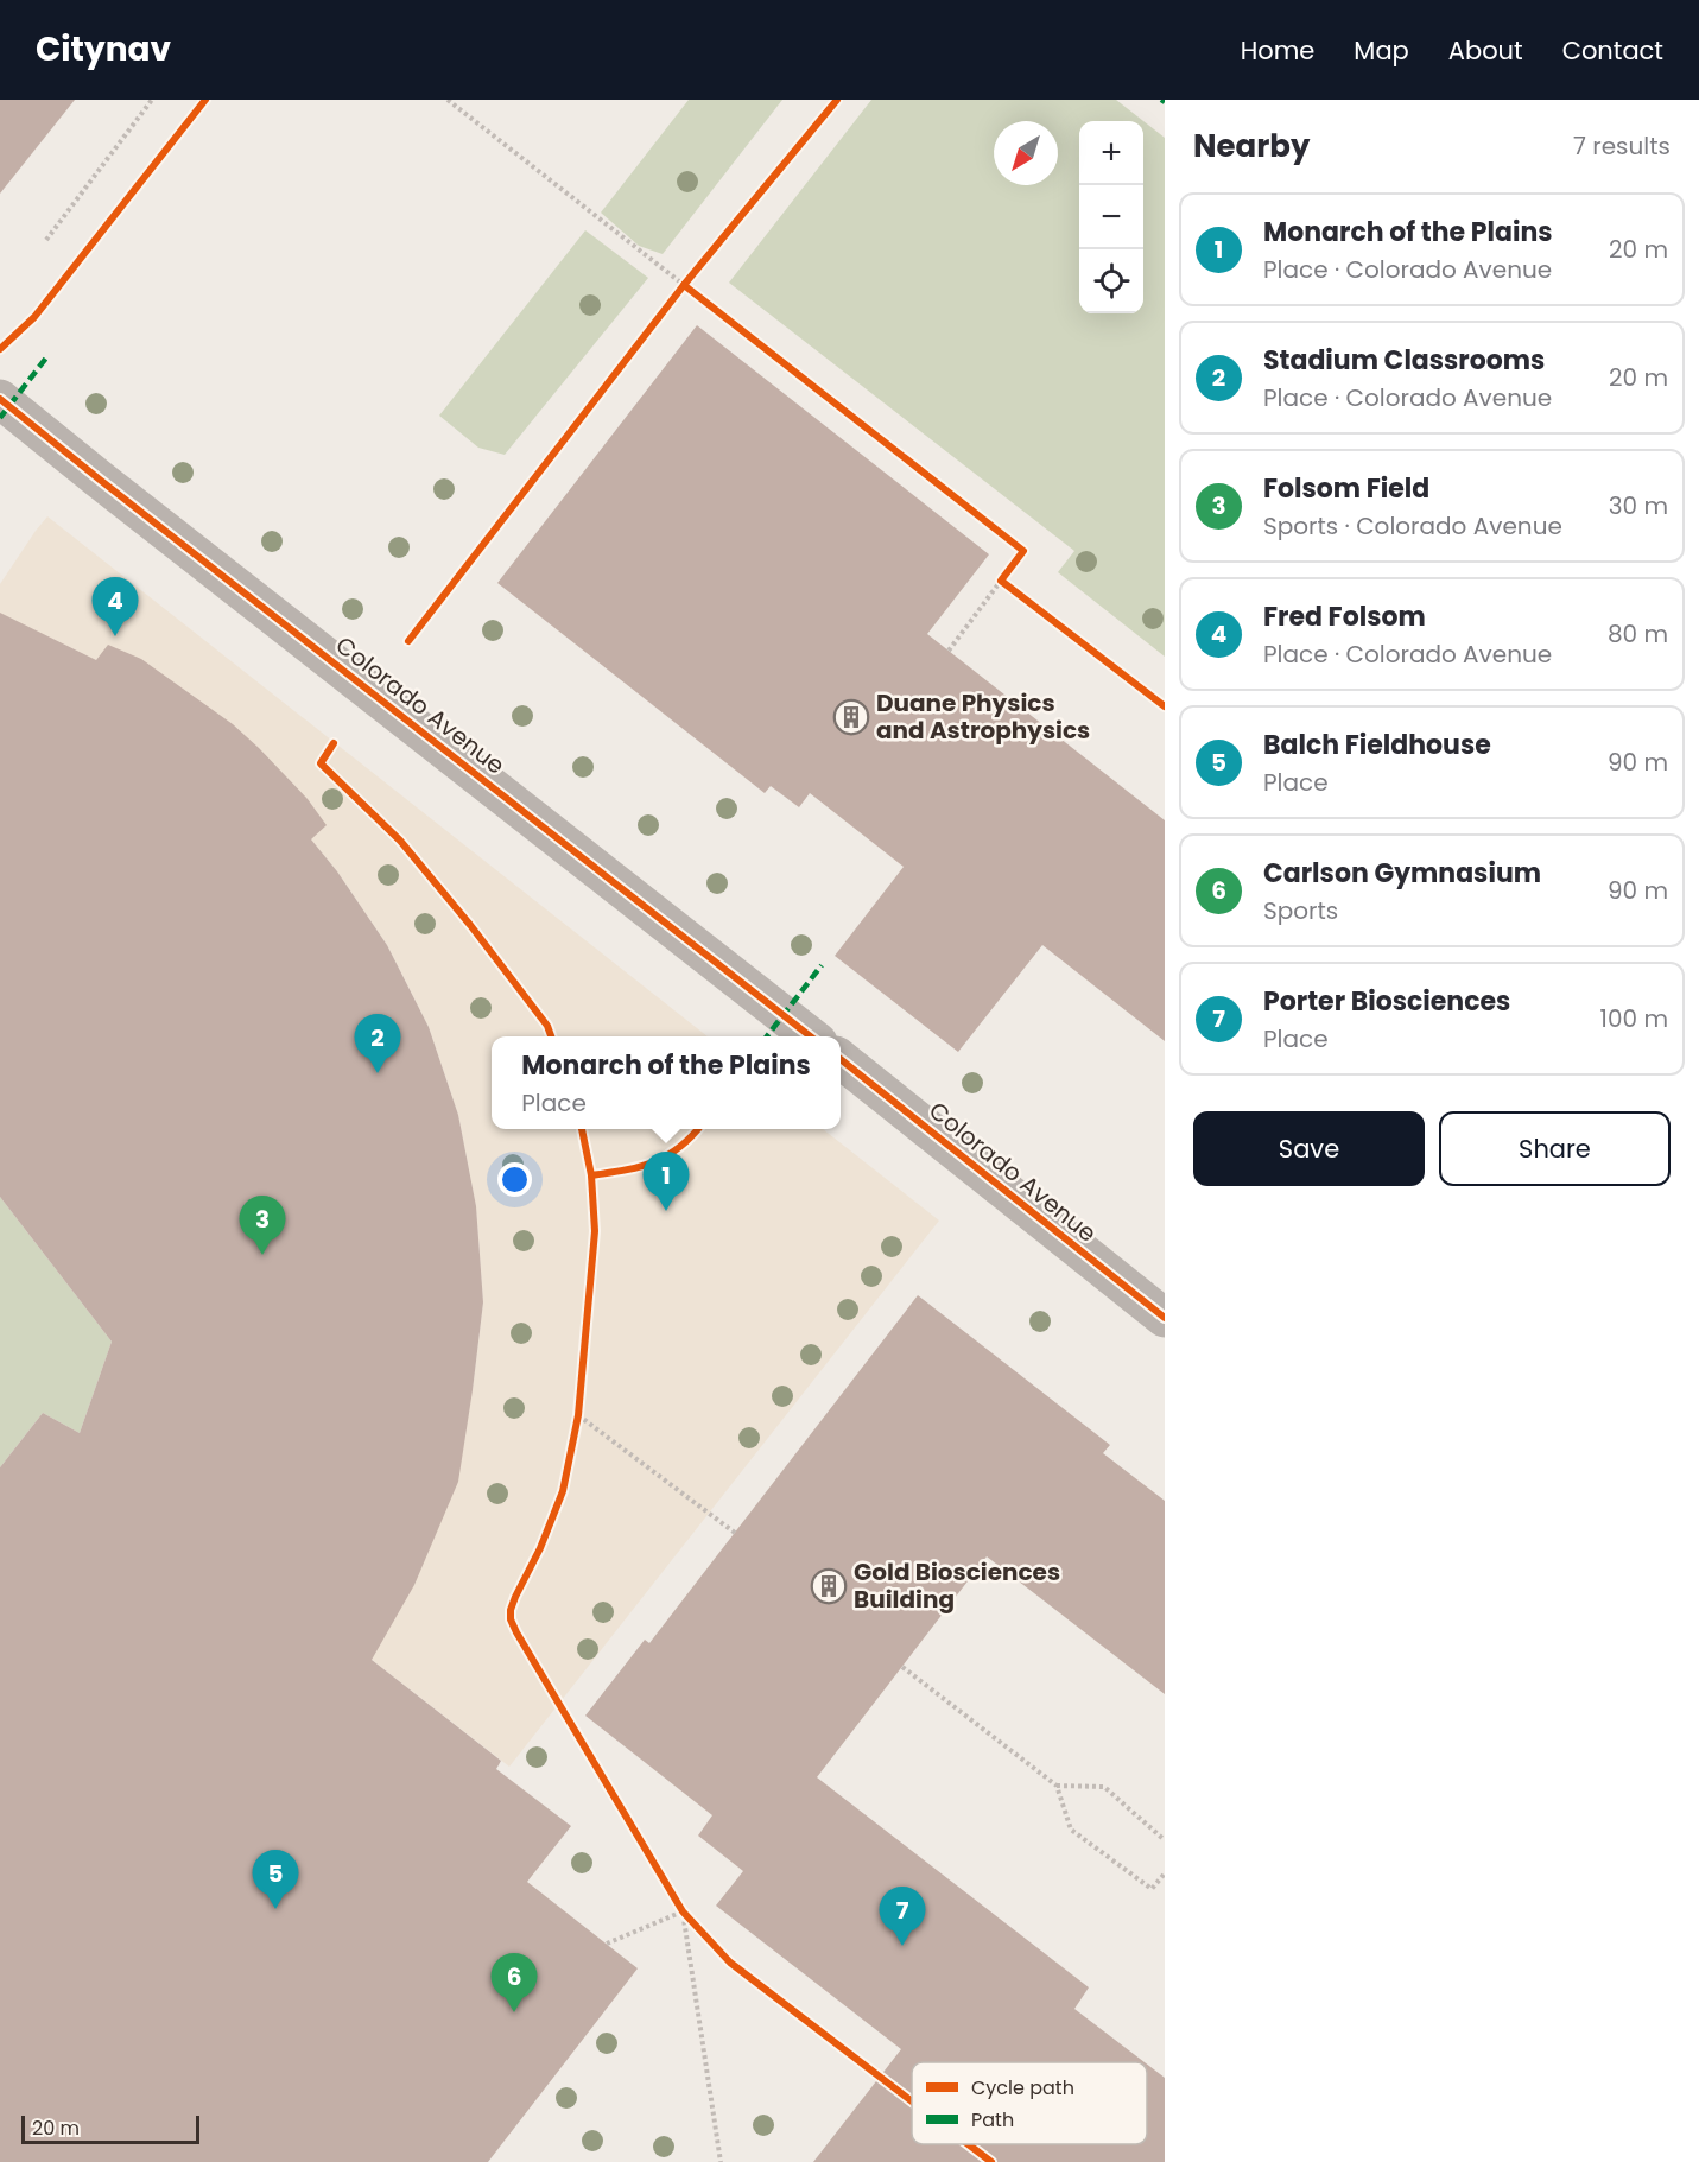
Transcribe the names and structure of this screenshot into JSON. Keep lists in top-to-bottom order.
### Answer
{
  "streets": {
    "street": ["Colorado Avenue"]
  },
  "places": {
    "building": ["Duane Physics and Astrophysics", "Gold Biosciences Building"]
  },
  "legend": ["Cycle path", "Path"],
  "scale_bar": "20 m",
  "north": "bottom left",
  "page": {
    "header": "Citynav",
    "nav": [
      "Home",
      "Map",
      "About",
      "Contact"
    ],
    "heading": ["Nearby", "7 results"],
    "map_buttons": ["+", "−"],
    "list": [
      {
        "mark": "1",
        "name": "Monarch of the Plains",
        "note": "Place · Colorado Avenue",
        "value": "20 m"
      },
      {
        "mark": "2",
        "name": "Stadium Classrooms",
        "note": "Place · Colorado Avenue",
        "value": "20 m"
      },
      {
        "mark": "3",
        "name": "Folsom Field",
        "note": "Sports · Colorado Avenue",
        "value": "30 m"
      },
      {
        "mark": "4",
        "name": "Fred Folsom",
        "note": "Place · Colorado Avenue",
        "value": "80 m"
      },
      {
        "mark": "5",
        "name": "Balch Fieldhouse",
        "note": "Place",
        "value": "90 m"
      },
      {
        "mark": "6",
        "name": "Carlson Gymnasium",
        "note": "Sports",
        "value": "90 m"
      },
      {
        "mark": "7",
        "name": "Porter Biosciences",
        "note": "Place",
        "value": "100 m"
      }
    ],
    "pins": [
      "4",
      "2",
      "1",
      "3",
      "5",
      "7",
      "6"
    ],
    "popup": ["Monarch of the Plains", "Place"],
    "buttons": ["Save", "Share"],
    "scale": "20 m"
  }
}
